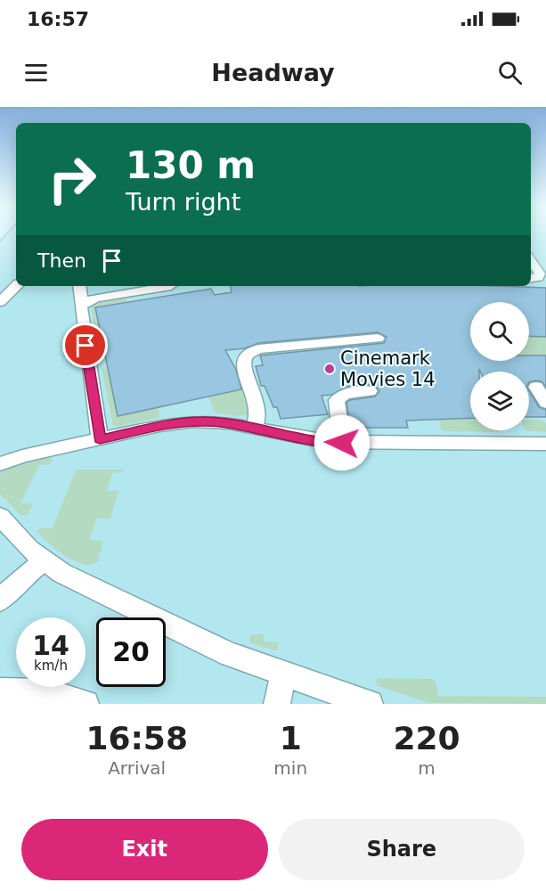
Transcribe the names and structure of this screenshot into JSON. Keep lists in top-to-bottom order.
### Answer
{
  "places": ["Cinemark Movies 14"],
  "page": {
    "status": "16:57",
    "header": "Headway",
    "turn": ["130 m", "Turn right"],
    "then": "Then",
    "speed": "14 km/h",
    "limit": "20",
    "eta": [
      "16:58",
      "Arrival",
      "1",
      "min",
      "220",
      "m"
    ],
    "buttons": ["Exit", "Share"]
  }
}
